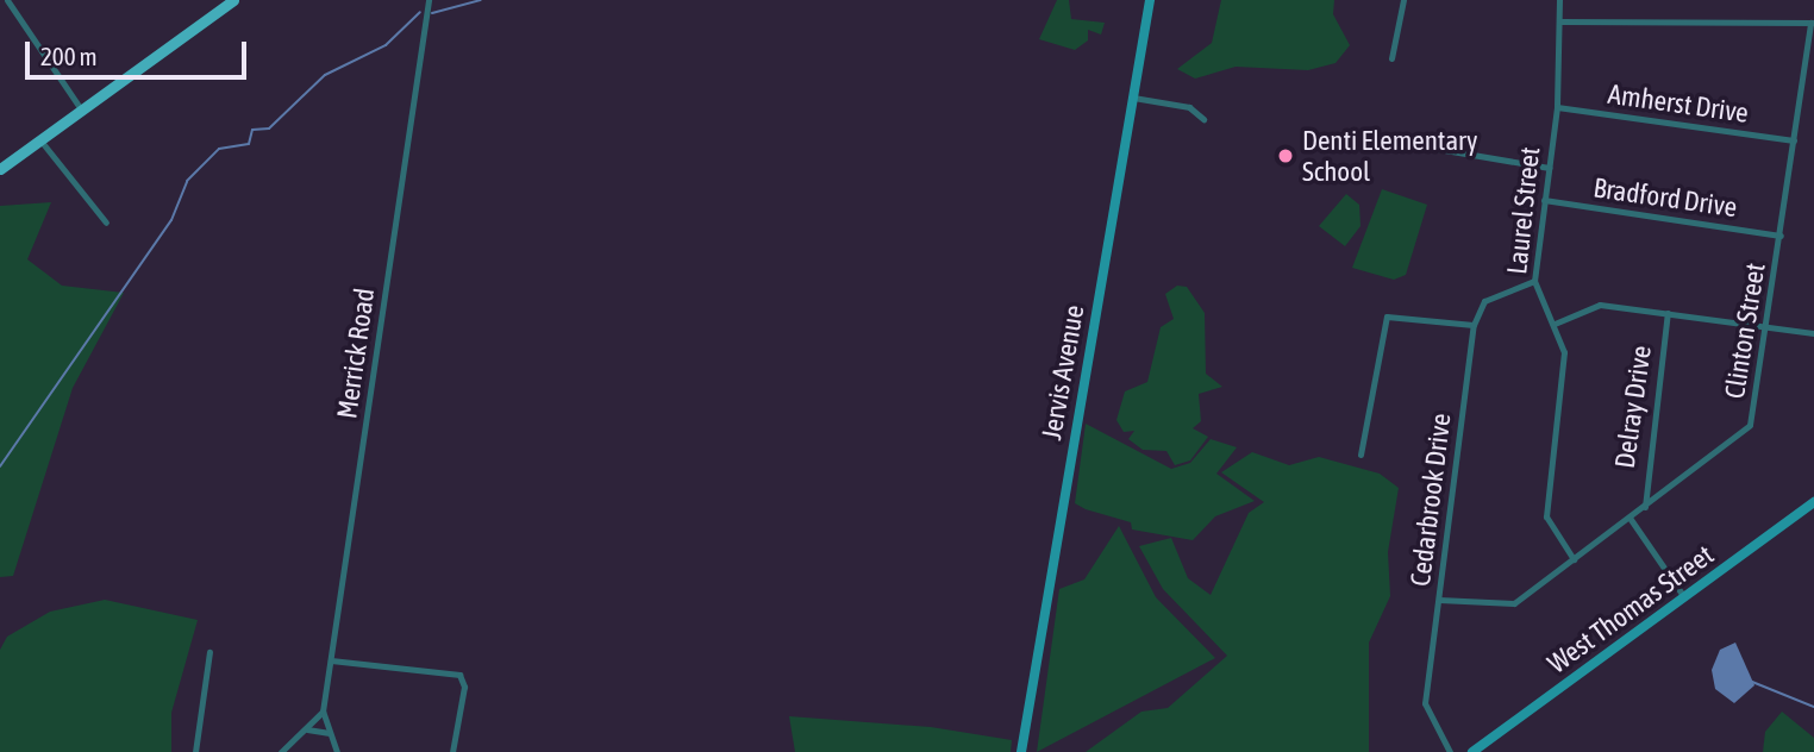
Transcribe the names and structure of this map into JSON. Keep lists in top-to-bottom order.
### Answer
{
  "streets": {
    "street": [
      "Amherst Drive",
      "Bradford Drive",
      "Laurel Street",
      "Clinton Street",
      "Merrick Road",
      "Jervis Avenue",
      "Delray Drive",
      "Cedarbrook Drive",
      "West Thomas Street"
    ]
  },
  "crossings": [
    ["Amherst Drive", "Laurel Street"],
    ["Amherst Drive", "Clinton Street"],
    ["Bradford Drive", "Laurel Street"],
    ["Bradford Drive", "Clinton Street"],
    ["Laurel Street", "Clinton Street"],
    ["Clinton Street", "Delray Drive"],
    ["Clinton Street", "Cedarbrook Drive"]
  ],
  "places": ["Denti Elementary School"],
  "scale_bar": "200 m"
}
